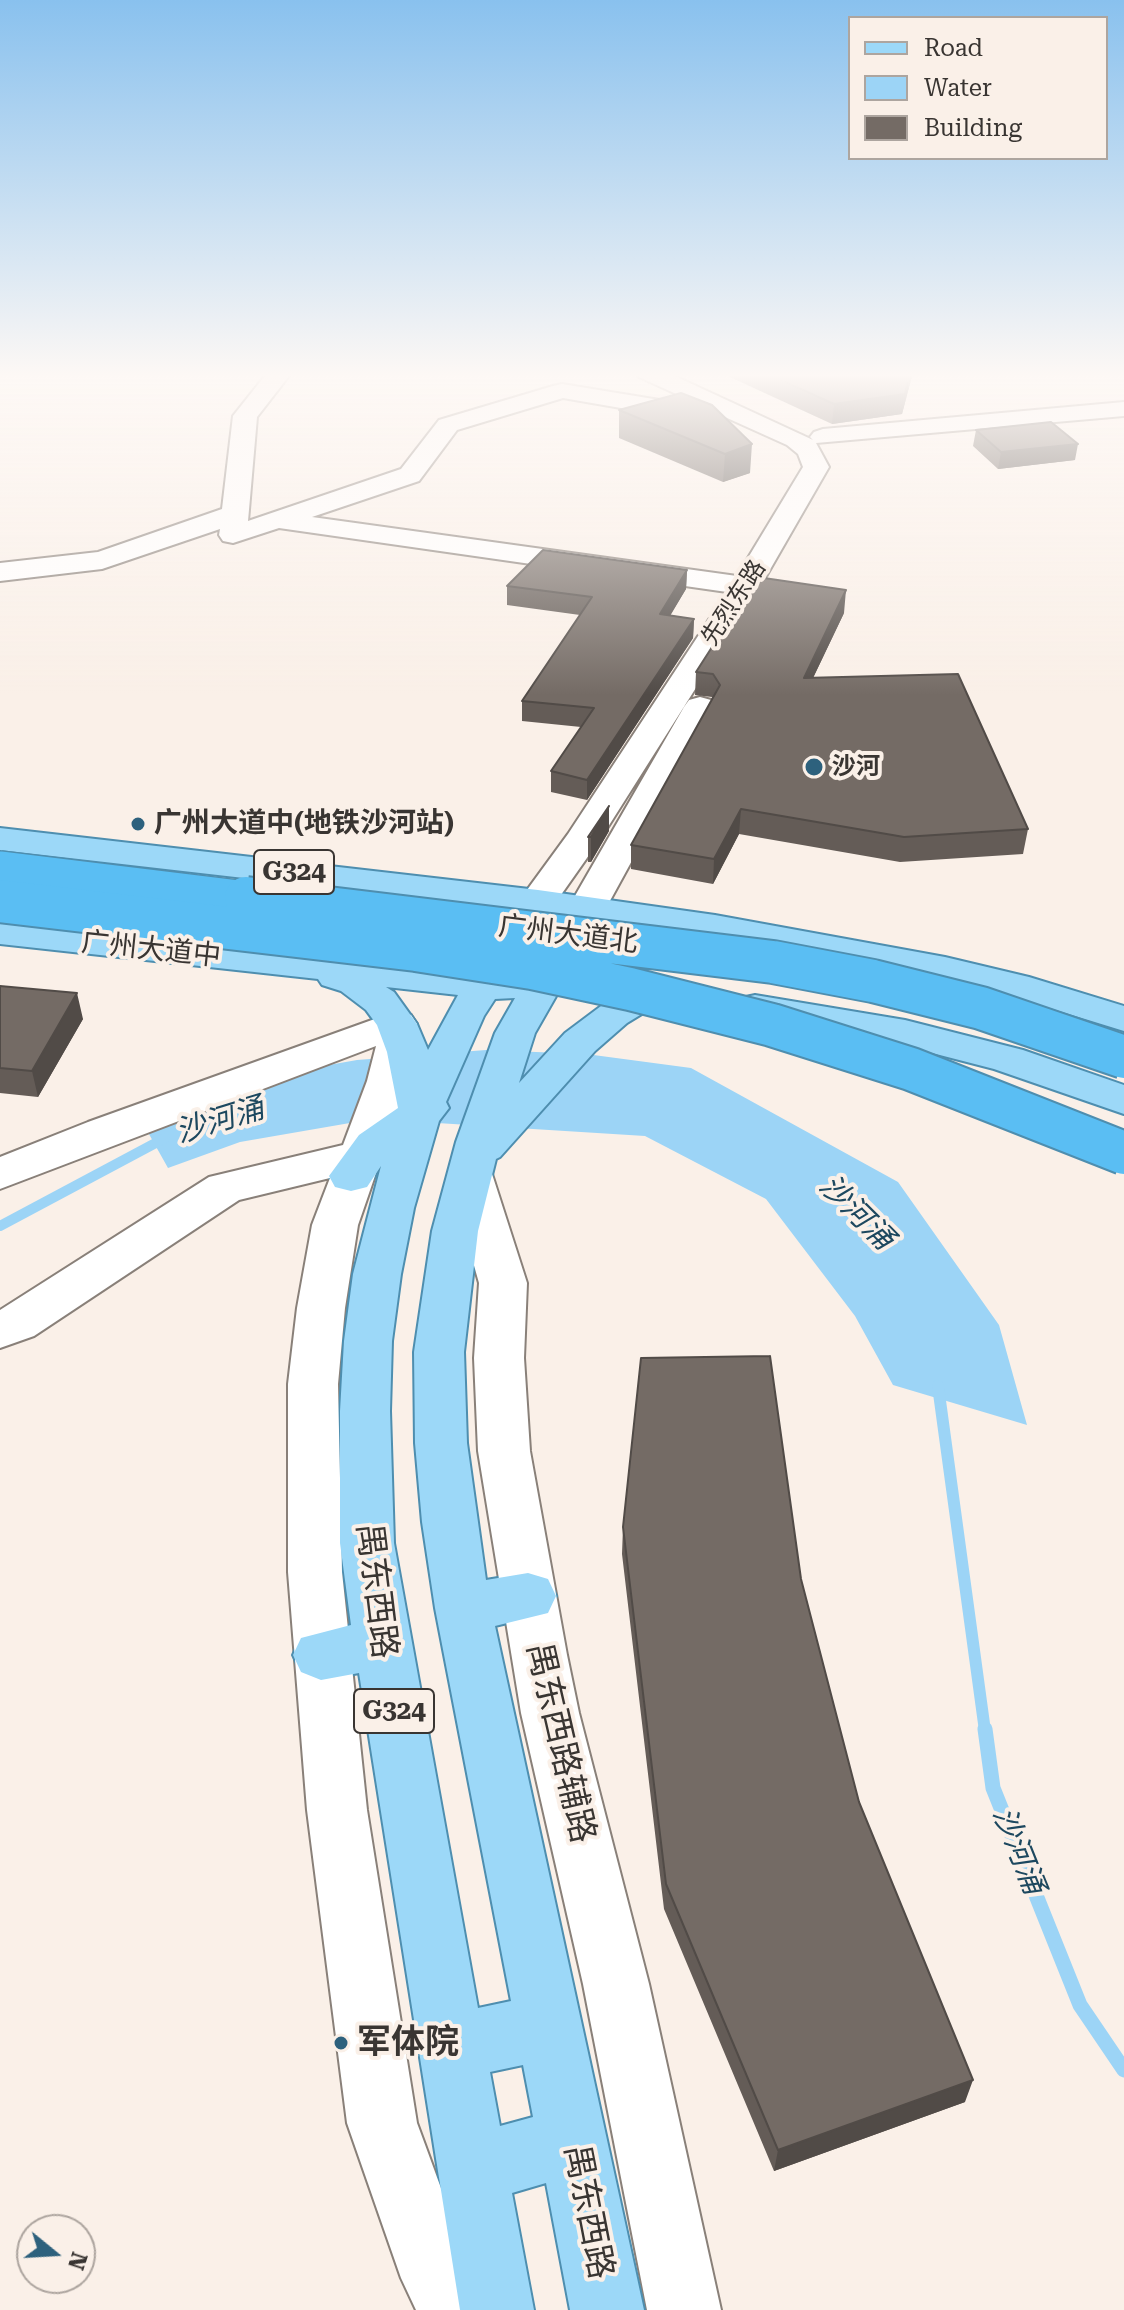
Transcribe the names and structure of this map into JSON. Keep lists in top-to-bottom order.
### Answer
{
  "streets": {
    "highway": ["广州大道北"],
    "main road": ["G324", "广州大道中", "禺东西路"],
    "street": ["先烈东路", "禺东西路辅路"]
  },
  "crossings": [
    ["先烈东路", "G324"],
    ["先烈东路", "广州大道北"],
    ["先烈东路", "禺东西路"],
    ["G324", "广州大道北"],
    ["G324", "禺东西路"],
    ["广州大道北", "广州大道中"],
    ["广州大道北", "禺东西路"],
    ["禺东西路", "禺东西路辅路"]
  ],
  "water": ["沙河涌"],
  "places": ["沙河", "广州大道中(地铁沙河站)", "军体院"],
  "legend": ["Road", "Water", "Building"],
  "north": "right"
}
